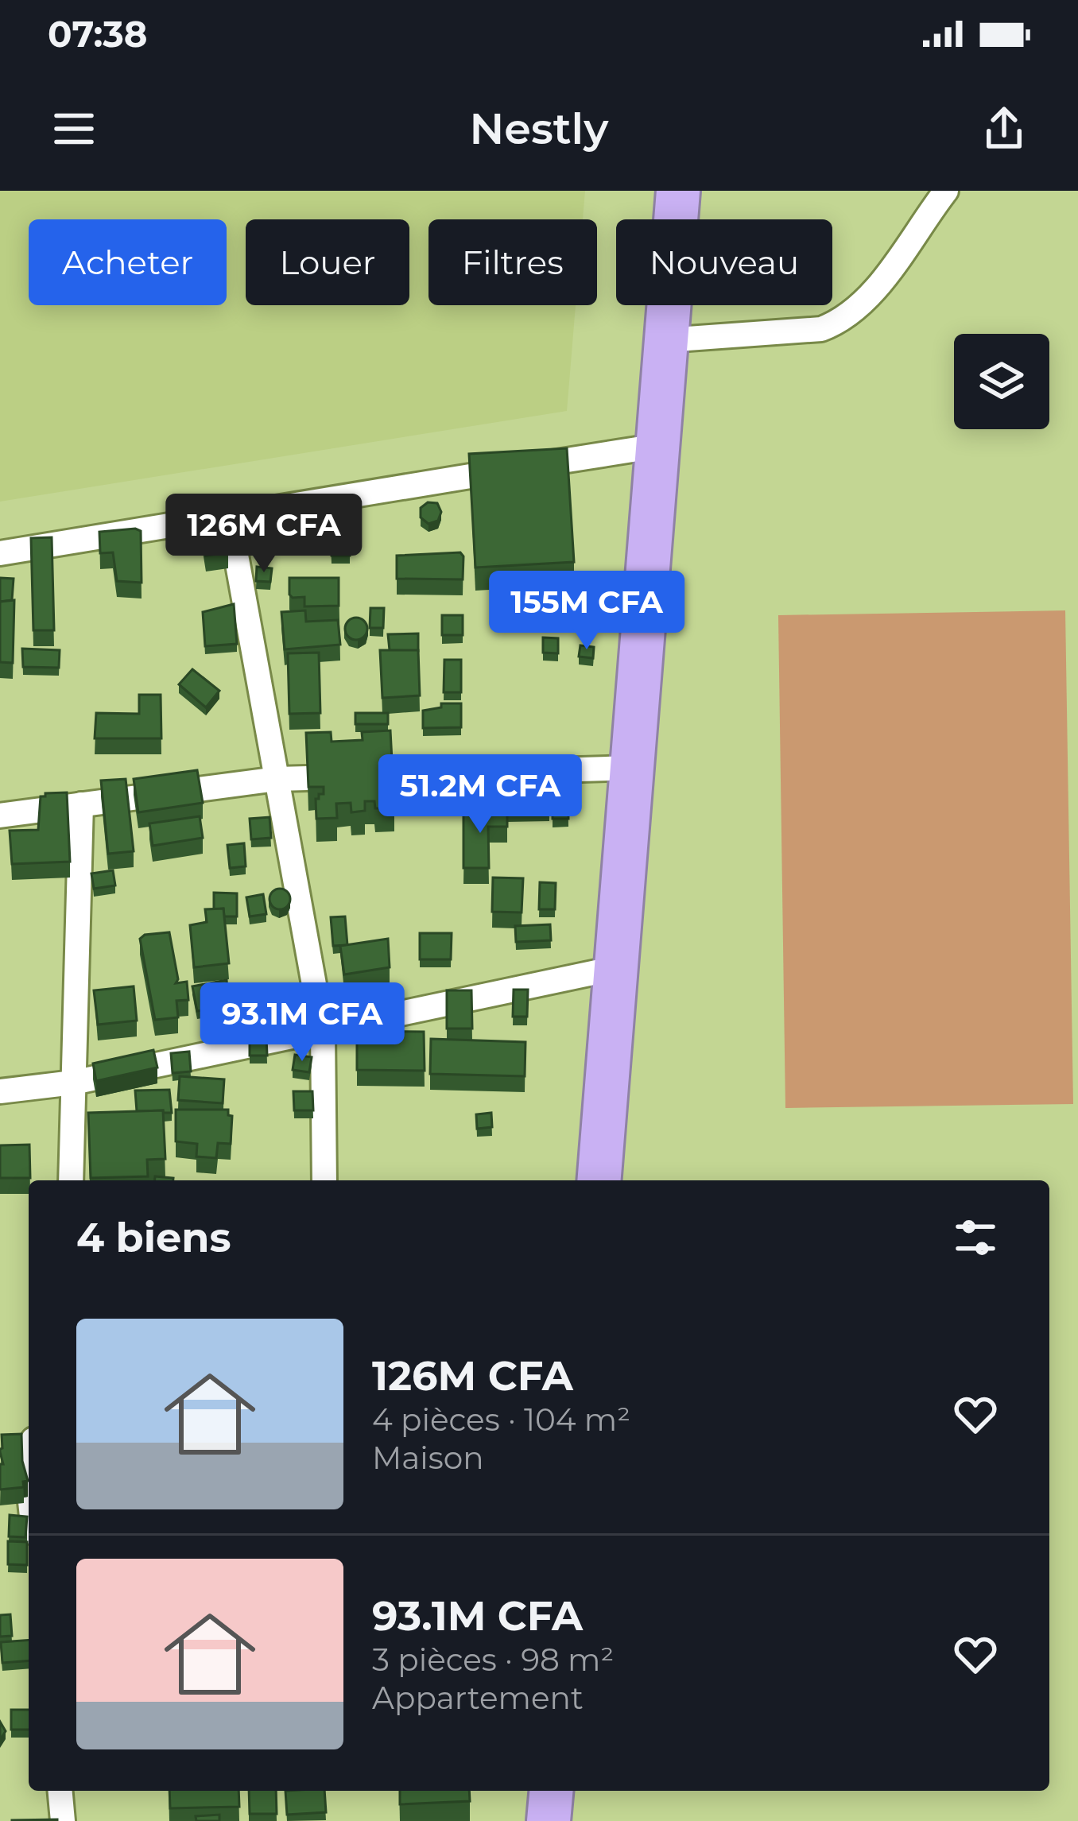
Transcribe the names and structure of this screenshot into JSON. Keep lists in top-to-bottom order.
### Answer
{
  "page": {
    "status": "07:38",
    "header": "Nestly",
    "chip": [
      "Acheter",
      "Louer",
      "Filtres",
      "Nouveau"
    ],
    "price": [
      "126M CFA",
      "155M CFA",
      "51.2M CFA",
      "93.1M CFA"
    ],
    "heading": "4 biens",
    "list": [
      {
        "name": "126M CFA",
        "note": "4 pièces · 104 m² · Maison"
      },
      {
        "name": "93.1M CFA",
        "note": "3 pièces · 98 m² · Appartement"
      }
    ]
  }
}
